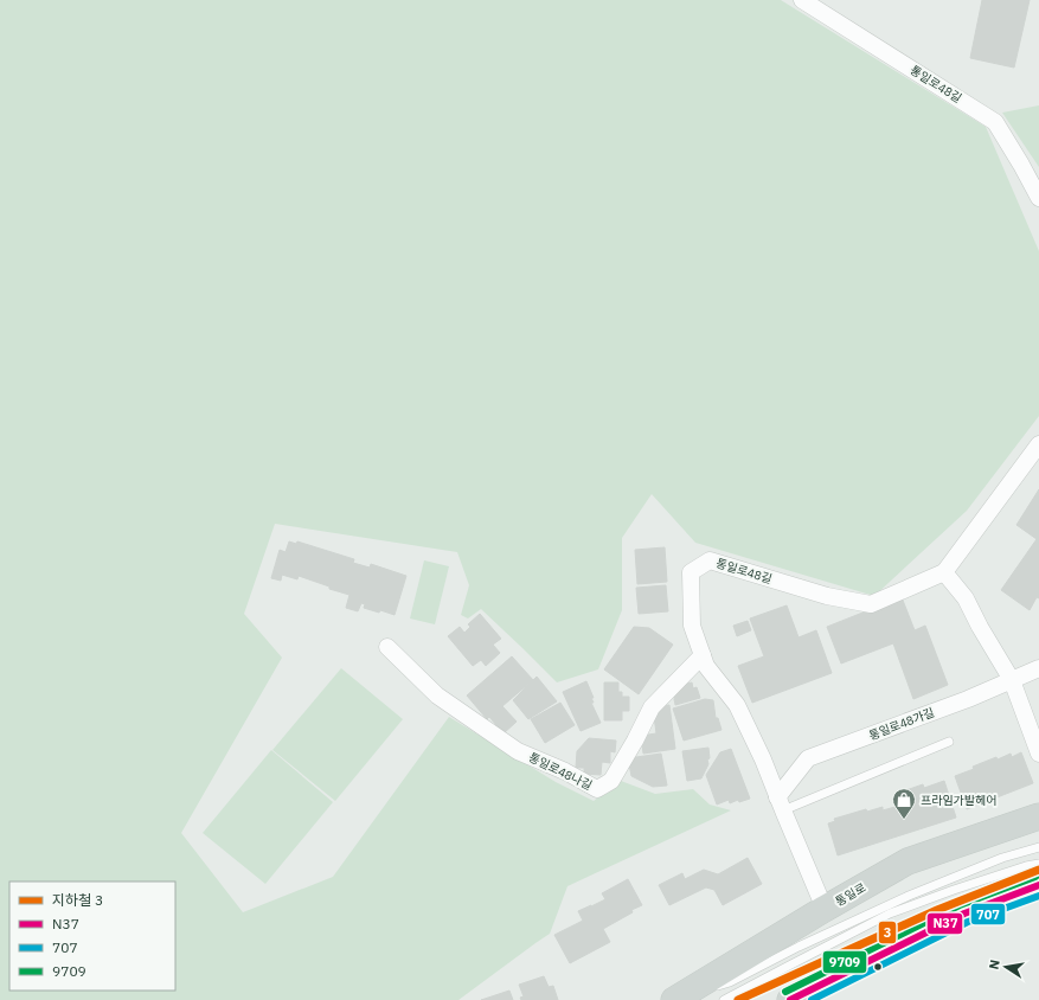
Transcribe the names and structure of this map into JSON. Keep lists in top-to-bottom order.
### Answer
{
  "streets": {
    "main road": ["통일로"],
    "street": ["통일로48길", "통일로48가길", "통일로48나길"]
  },
  "crossings": [
    ["통일로48길", "통일로48가길"],
    ["통일로48길", "통일로48나길"],
    ["통일로48길", "통일로"]
  ],
  "places": {
    "shop": ["프라임가발헤어"]
  },
  "lines": [
    "metro line 3",
    "transit line 9709",
    "transit line N37",
    "transit line 707"
  ],
  "legend": [
    "지하철 3",
    "N37",
    "707",
    "9709"
  ],
  "north": "left"
}
